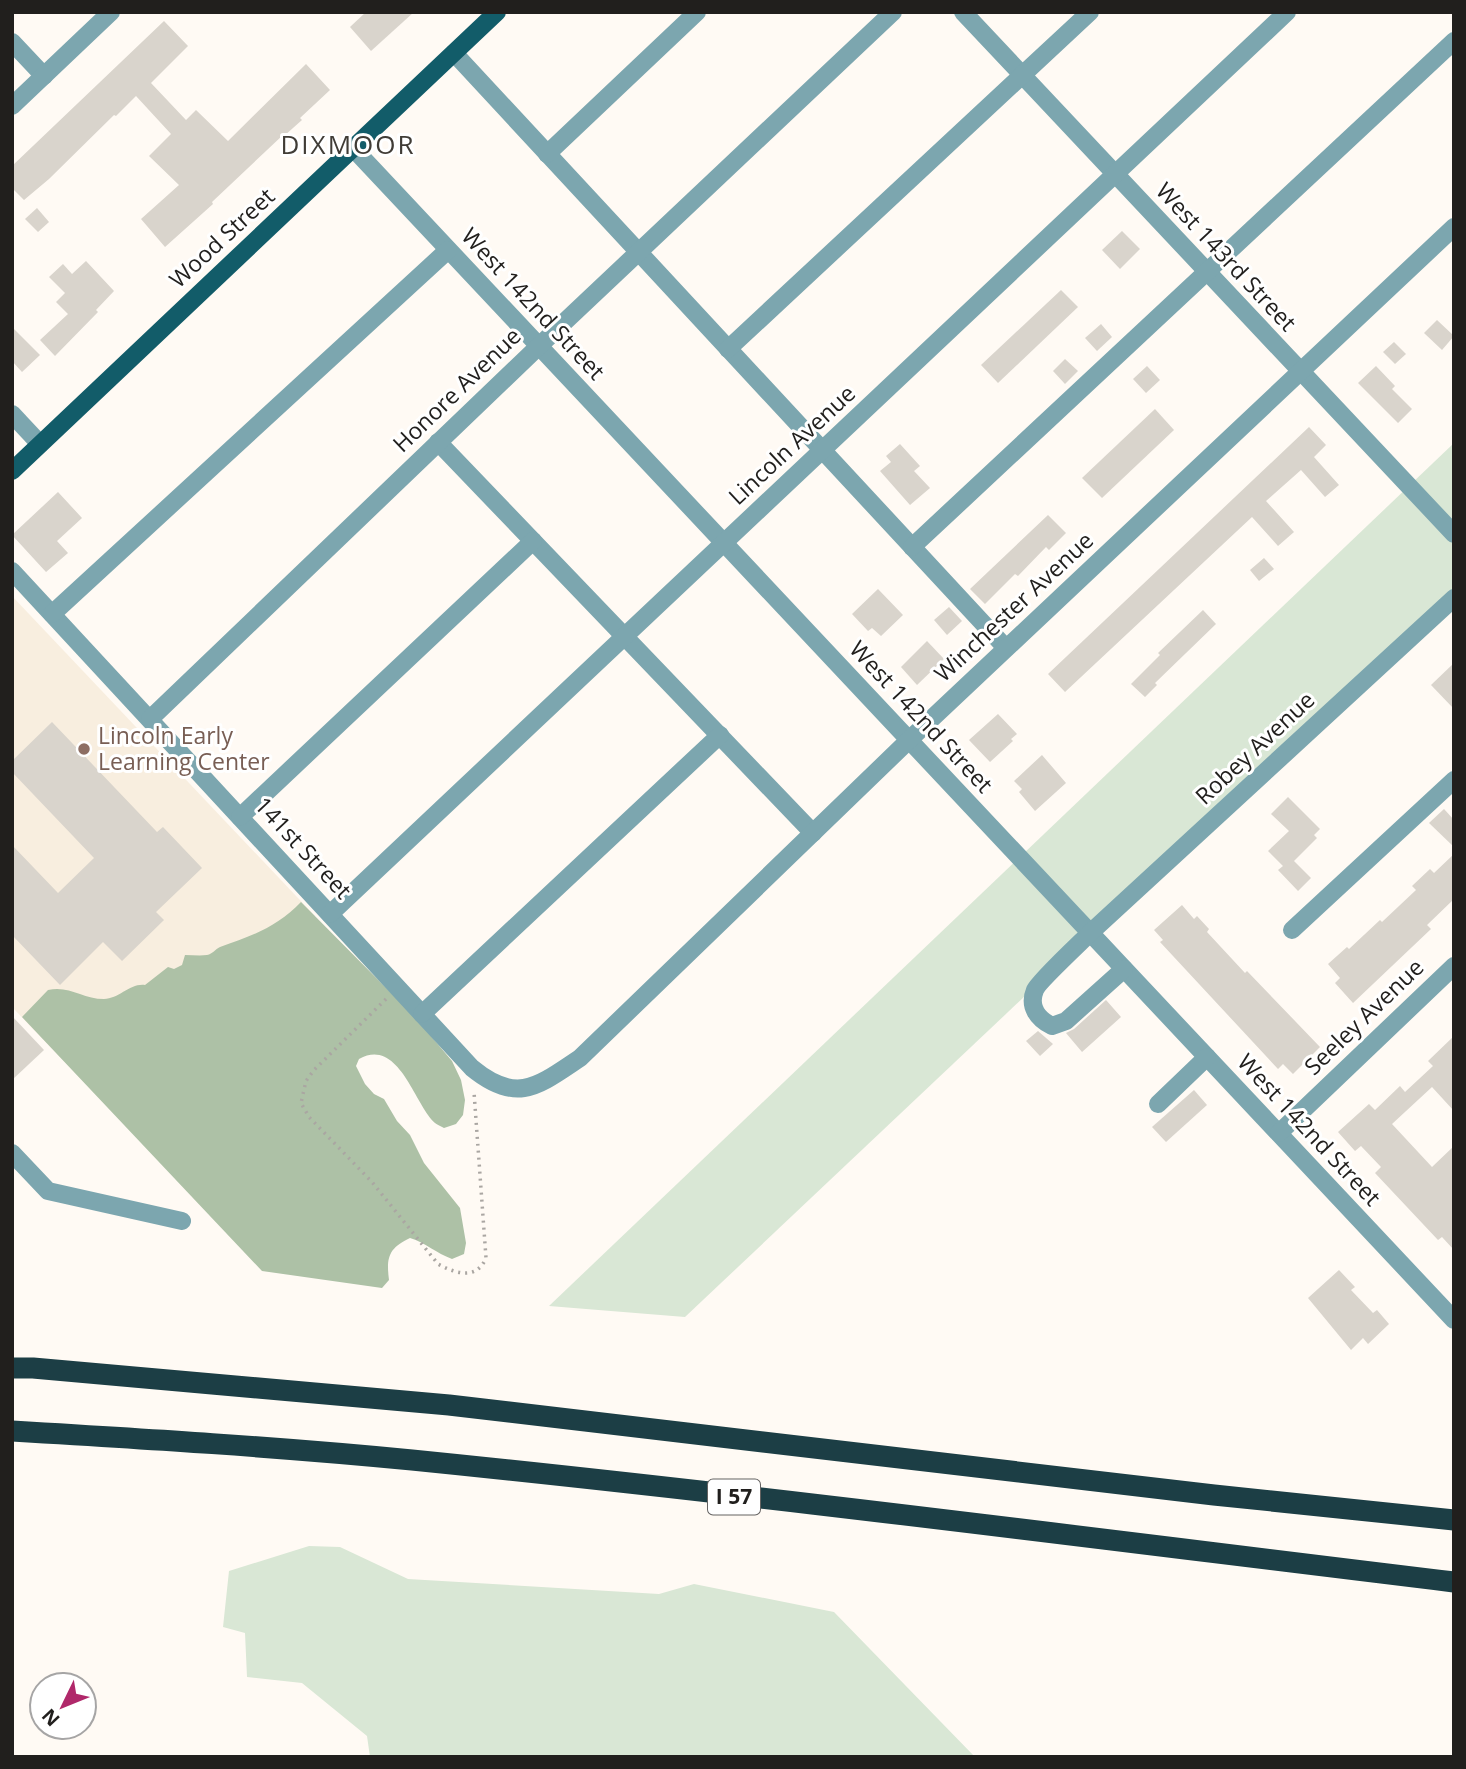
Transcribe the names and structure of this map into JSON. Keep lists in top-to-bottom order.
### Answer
{
  "streets": {
    "highway": ["I 57"],
    "main road": ["Wood Street"],
    "street": [
      "West 143rd Street",
      "West 142nd Street",
      "Honore Avenue",
      "Lincoln Avenue",
      "Winchester Avenue",
      "Robey Avenue",
      "141st Street",
      "Seeley Avenue"
    ]
  },
  "crossings": [
    ["Wood Street", "West 142nd Street"],
    ["West 143rd Street", "Lincoln Avenue"],
    ["West 143rd Street", "Winchester Avenue"],
    ["West 142nd Street", "Honore Avenue"],
    ["West 142nd Street", "Lincoln Avenue"],
    ["West 142nd Street", "Winchester Avenue"],
    ["West 142nd Street", "Robey Avenue"],
    ["West 142nd Street", "Seeley Avenue"],
    ["Honore Avenue", "141st Street"],
    ["Lincoln Avenue", "141st Street"],
    ["Winchester Avenue", "141st Street"]
  ],
  "districts": ["DIXMOOR"],
  "places": ["Lincoln Early Learning Center"],
  "north": "bottom left"
}
